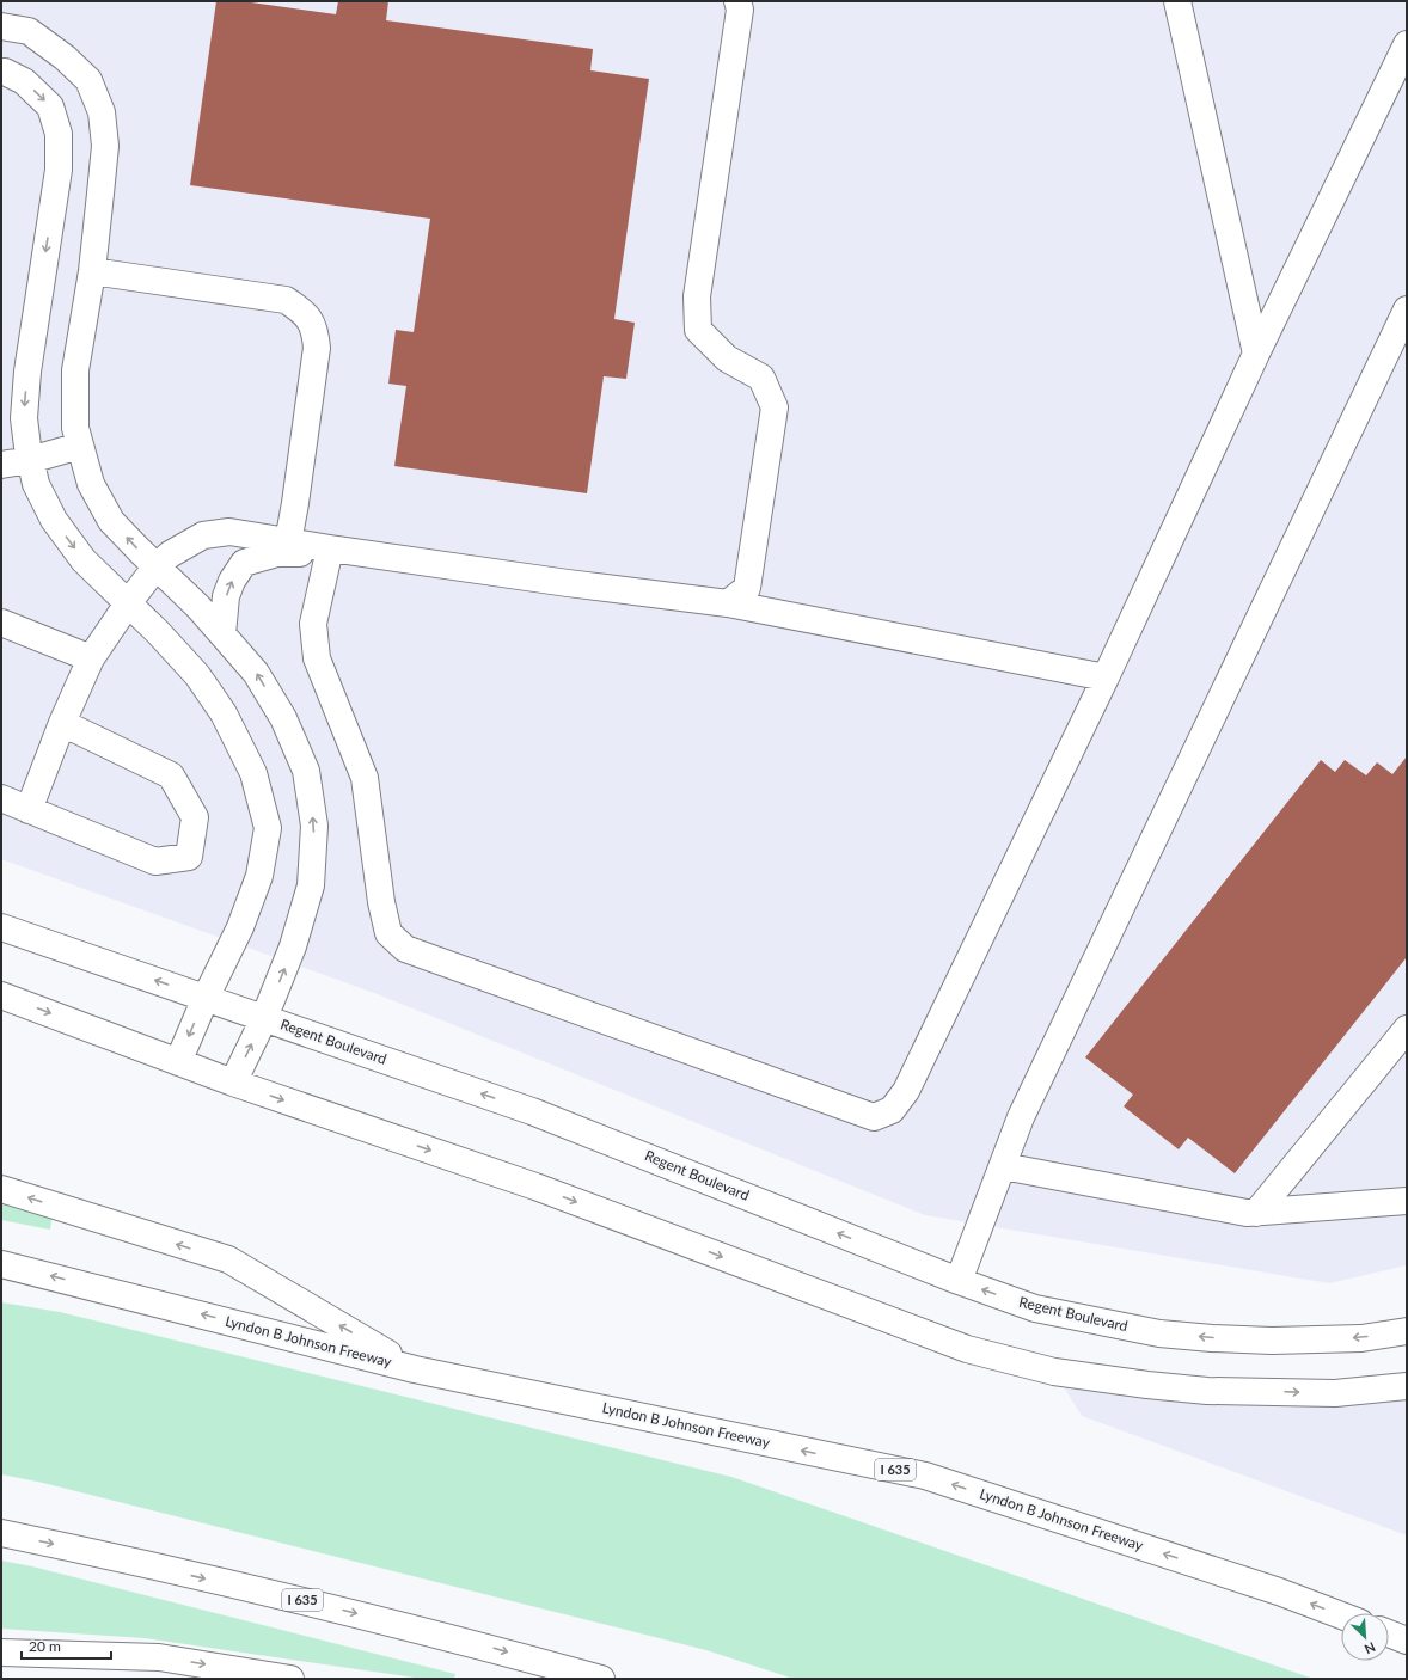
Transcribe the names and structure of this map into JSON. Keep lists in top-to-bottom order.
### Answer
{
  "streets": {
    "main road": ["Regent Boulevard", "Lyndon B Johnson Freeway", "I 635"]
  },
  "scale_bar": "20 m",
  "north": "bottom right"
}
